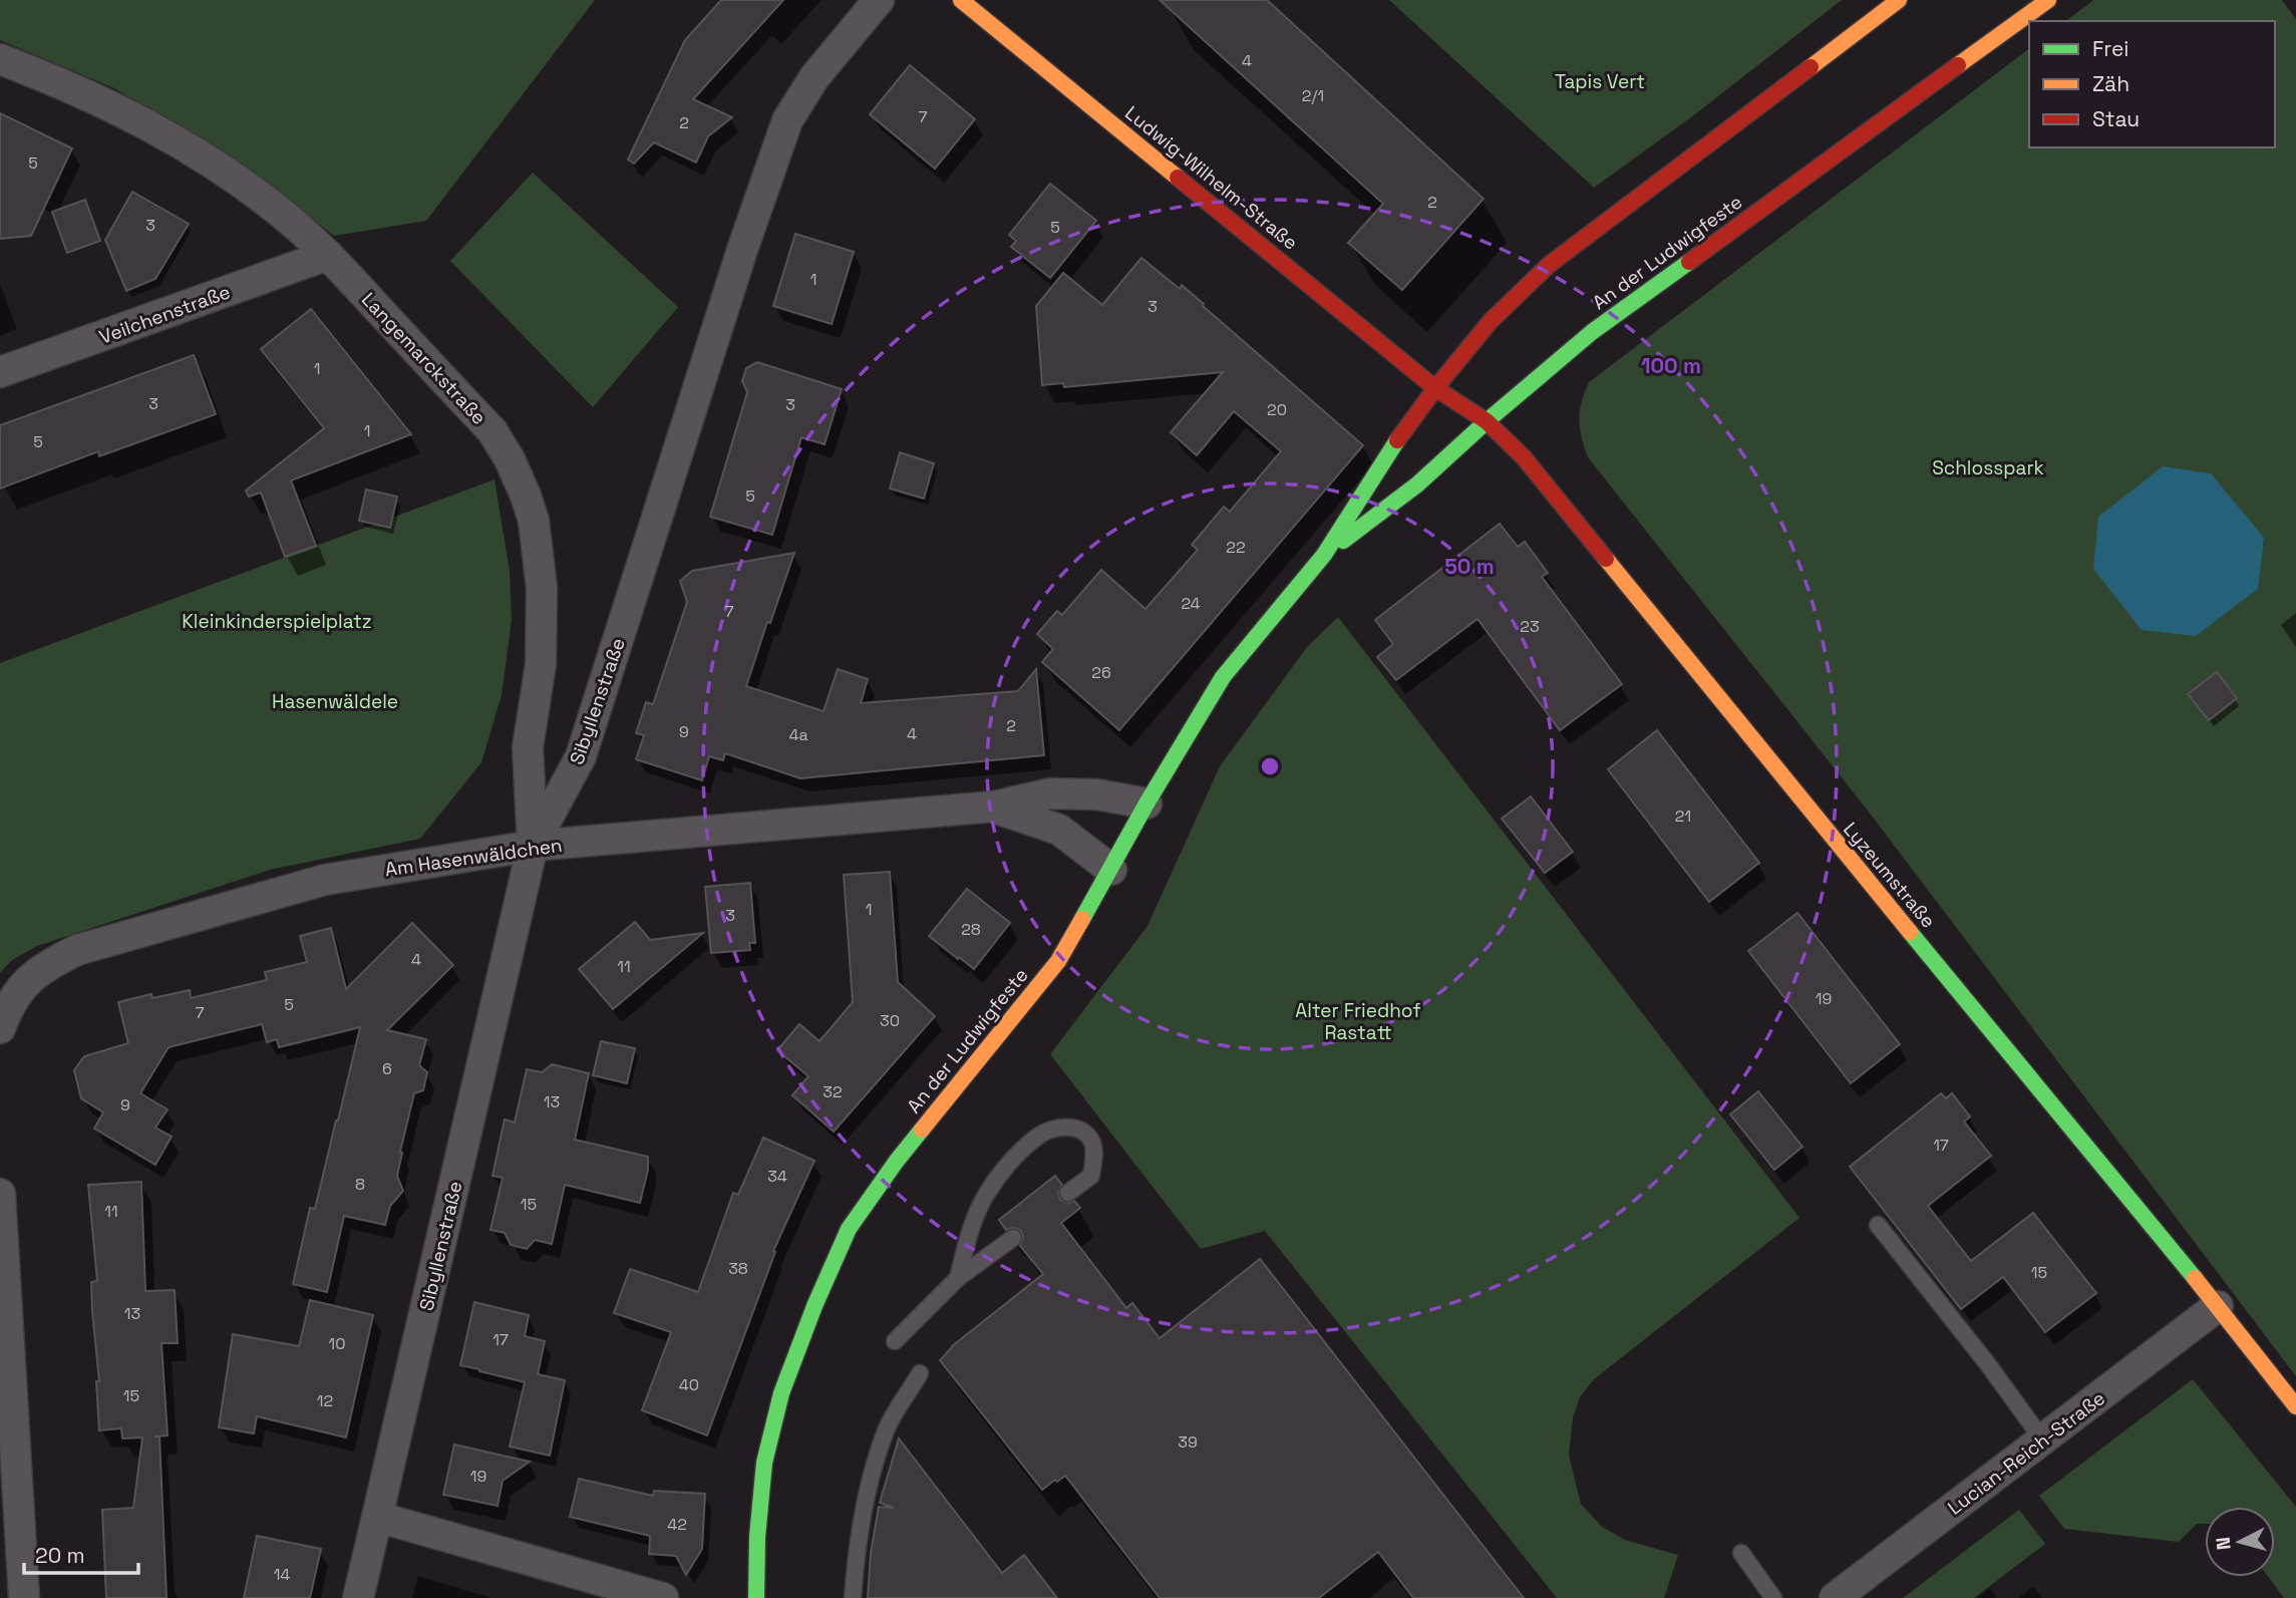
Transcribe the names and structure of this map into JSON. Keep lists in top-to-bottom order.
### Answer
{
  "streets": {
    "street": [
      "Ludwig-Wilhelm-Straße",
      "An der Ludwigfeste",
      "Veilchenstraße",
      "Langemarckstraße",
      "Sibyllenstraße",
      "Am Hasenwäldchen",
      "Lyzeumstraße",
      "Lucian-Reich-Straße"
    ]
  },
  "crossings": [
    ["Ludwig-Wilhelm-Straße", "An der Ludwigfeste"],
    ["Ludwig-Wilhelm-Straße", "Lyzeumstraße"],
    ["An der Ludwigfeste", "Am Hasenwäldchen"],
    ["An der Ludwigfeste", "Lyzeumstraße"],
    ["Veilchenstraße", "Langemarckstraße"],
    ["Langemarckstraße", "Sibyllenstraße"],
    ["Langemarckstraße", "Am Hasenwäldchen"],
    ["Sibyllenstraße", "Am Hasenwäldchen"],
    ["Lyzeumstraße", "Lucian-Reich-Straße"]
  ],
  "parks": [
    "Tapis Vert",
    "Schlosspark",
    "Kleinkinderspielplatz",
    "Hasenwäldele",
    "Alter Friedhof Rastatt"
  ],
  "house_numbers": [
    "4",
    "2/1",
    "7",
    "2",
    "5",
    "2",
    "3",
    "5",
    "1",
    "3",
    "1",
    "3",
    "3",
    "20",
    "1",
    "5",
    "5",
    "22",
    "24",
    "7",
    "23",
    "26",
    "2",
    "9",
    "4",
    "4a",
    "21",
    "1",
    "3",
    "28",
    "4",
    "11",
    "19",
    "5",
    "7",
    "30",
    "6",
    "32",
    "13",
    "9",
    "17",
    "34",
    "8",
    "15",
    "11",
    "38",
    "15",
    "13",
    "17",
    "10",
    "40",
    "15",
    "12",
    "39",
    "19",
    "42",
    "14"
  ],
  "legend": ["Frei", "Zäh", "Stau"],
  "scale_bar": "20 m",
  "north": "left",
  "rings": ["100 m", "50 m"]
}
